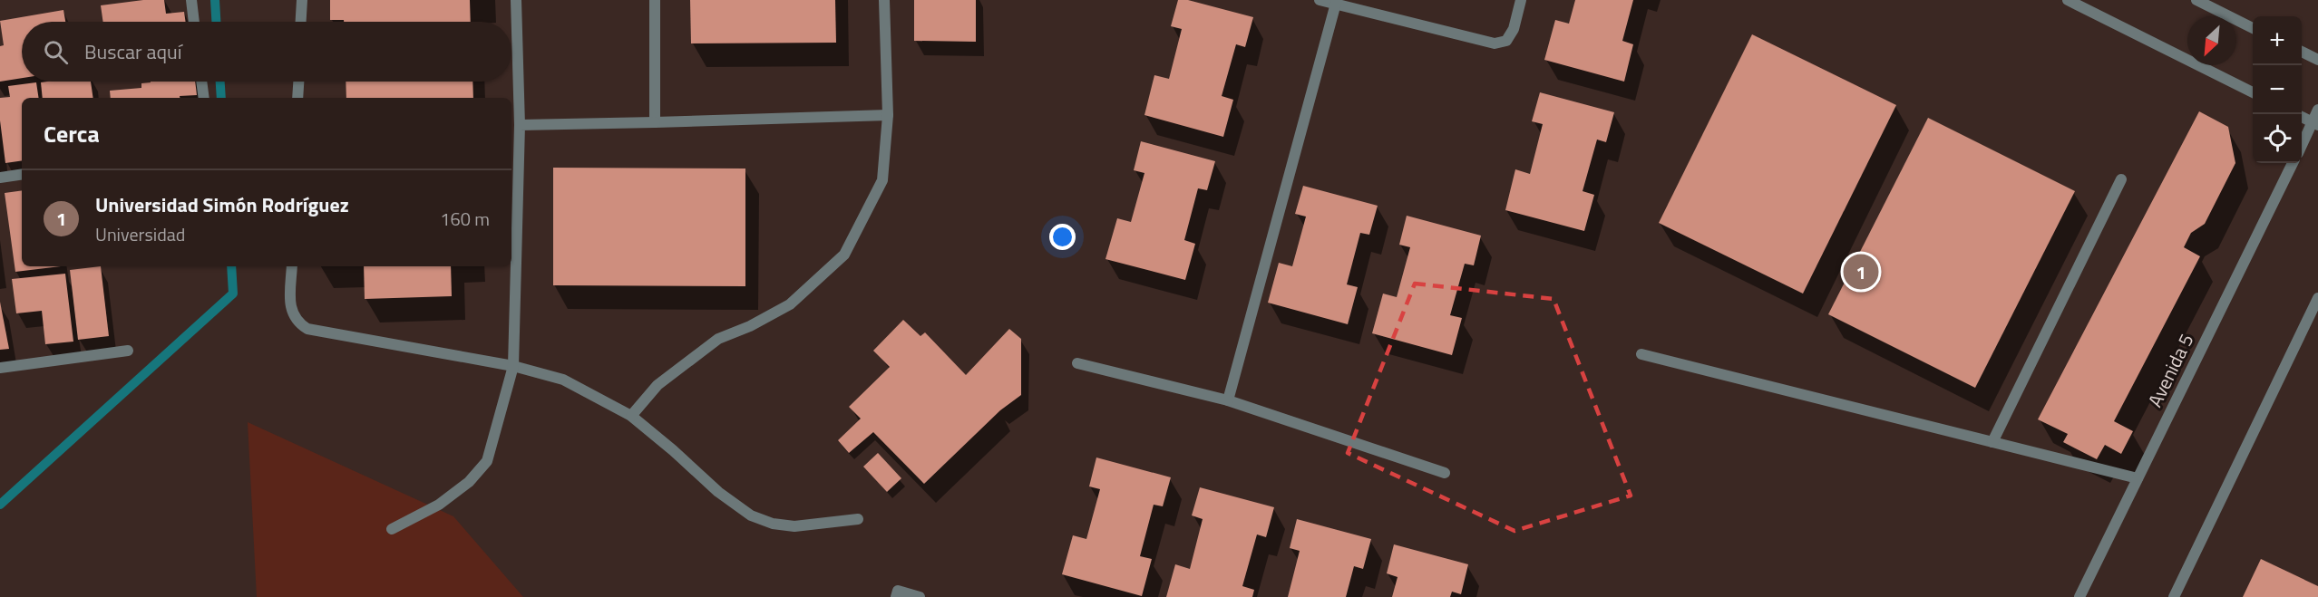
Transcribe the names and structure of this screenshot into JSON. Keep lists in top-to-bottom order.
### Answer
{
  "streets": {
    "street": ["Avenida 5"]
  },
  "north": "bottom left",
  "page": {
    "map_buttons": ["+", "−"],
    "search": "Buscar aquí",
    "heading": "Cerca",
    "list": [
      {
        "mark": "1",
        "name": "Universidad Simón Rodríguez",
        "note": "Universidad",
        "value": "160 m"
      }
    ],
    "pins": "1"
  }
}
